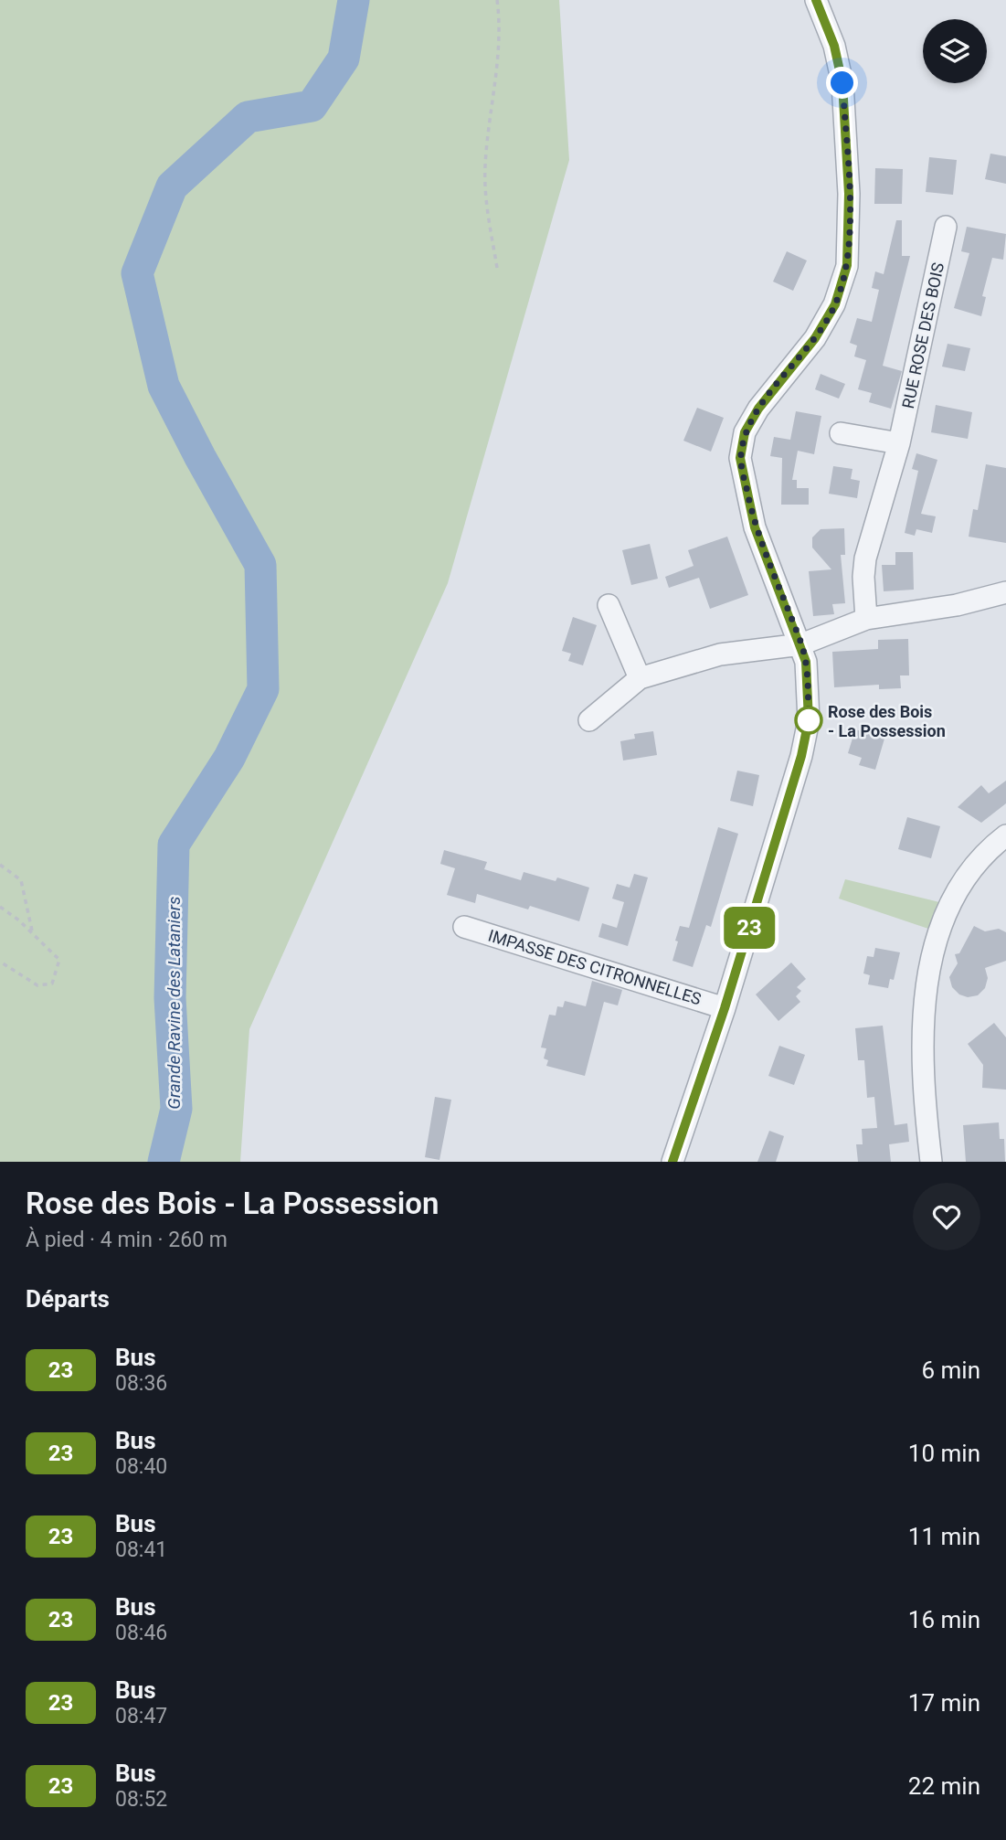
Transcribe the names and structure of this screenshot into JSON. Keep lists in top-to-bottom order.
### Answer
{
  "streets": {
    "street": ["RUE ROSE DES BOIS", "IMPASSE DES CITRONNELLES"]
  },
  "water": ["Grande Ravine des Lataniers"],
  "places": ["Rose des Bois - La Possession"],
  "lines": ["bus line 23"],
  "page": {
    "on_map": "23",
    "heading": [
      ["Rose des Bois - La Possession", "À pied · 4 min · 260 m"],
      "Départs"
    ],
    "list": [
      {
        "mark": "23",
        "name": "Bus",
        "note": "08:36",
        "value": "6 min"
      },
      {
        "mark": "23",
        "name": "Bus",
        "note": "08:40",
        "value": "10 min"
      },
      {
        "mark": "23",
        "name": "Bus",
        "note": "08:41",
        "value": "11 min"
      },
      {
        "mark": "23",
        "name": "Bus",
        "note": "08:46",
        "value": "16 min"
      },
      {
        "mark": "23",
        "name": "Bus",
        "note": "08:47",
        "value": "17 min"
      },
      {
        "mark": "23",
        "name": "Bus",
        "note": "08:52",
        "value": "22 min"
      }
    ]
  }
}
